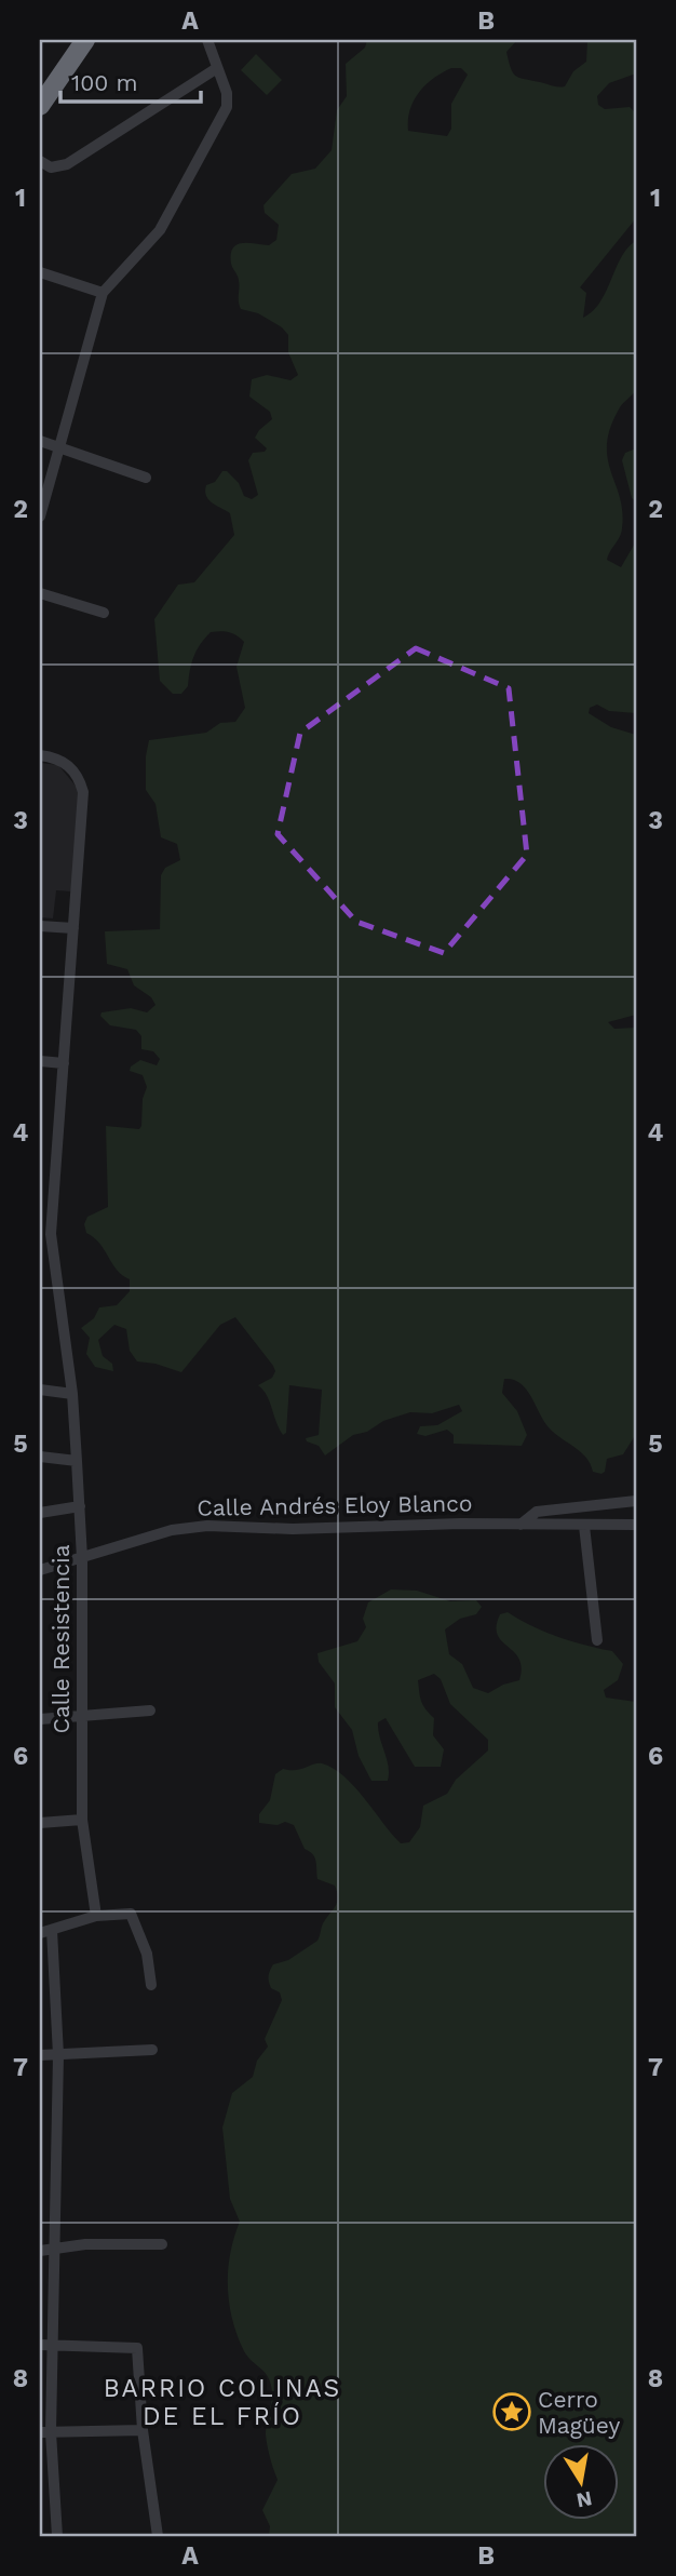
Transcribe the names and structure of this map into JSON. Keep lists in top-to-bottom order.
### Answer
{
  "streets": {
    "street": ["Calle Andrés Eloy Blanco", "Calle Resistencia"]
  },
  "crossings": [
    ["Calle Andrés Eloy Blanco", "Calle Resistencia"]
  ],
  "districts": ["BARRIO COLINAS DE EL FRÍO"],
  "places": {
    "place": ["Cerro Magüey"]
  },
  "scale_bar": "100 m",
  "north": "bottom",
  "grid": {
    "columns": ["A", "B"],
    "rows": [
      "1",
      "2",
      "3",
      "4",
      "5",
      "6",
      "7",
      "8"
    ]
  }
}
